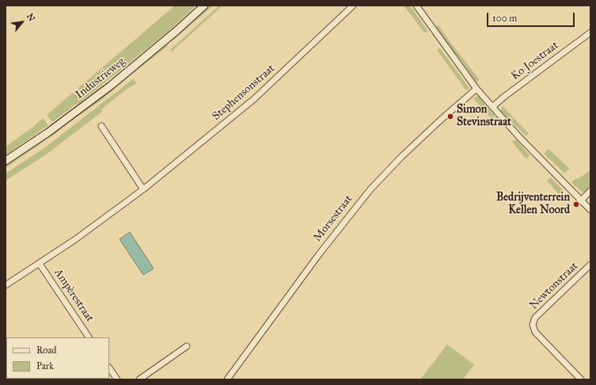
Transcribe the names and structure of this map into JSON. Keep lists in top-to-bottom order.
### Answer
{
  "streets": {
    "main road": ["Industrieweg"],
    "street": [
      "Ko Joestraat",
      "Stephensonstraat",
      "Morsestraat",
      "Newtonstraat",
      "Ampèrestraat"
    ]
  },
  "crossings": [
    ["Stephensonstraat", "Ampèrestraat"]
  ],
  "places": ["Simon Stevinstraat", "Bedrijventerrein Kellen Noord"],
  "legend": ["Road", "Park"],
  "scale_bar": "100 m",
  "north": "top right"
}
